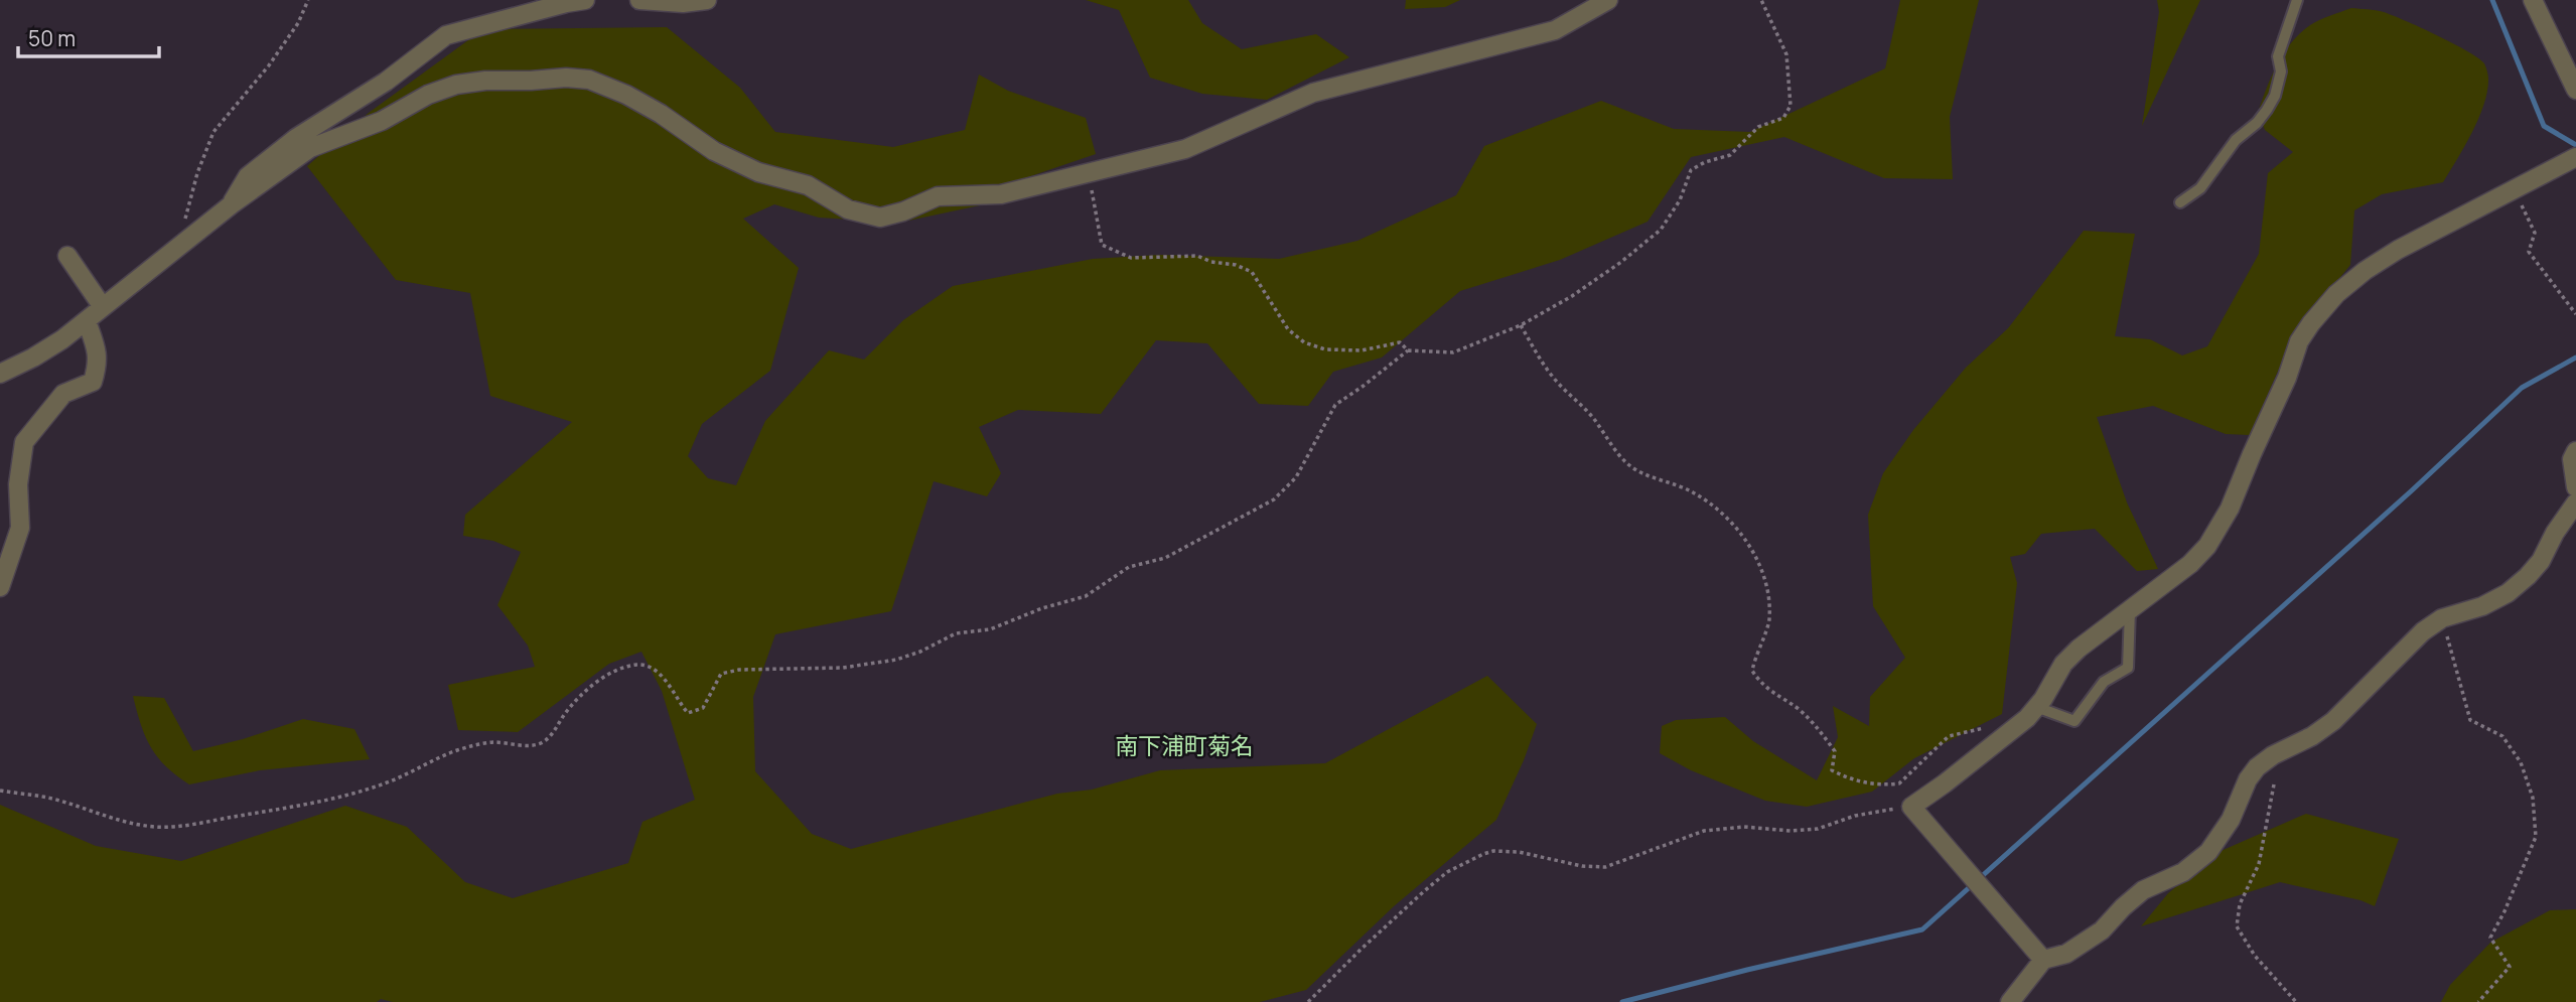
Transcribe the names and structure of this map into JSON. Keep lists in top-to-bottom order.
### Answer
{
  "districts": ["南下浦町菊名"],
  "scale_bar": "50 m"
}
